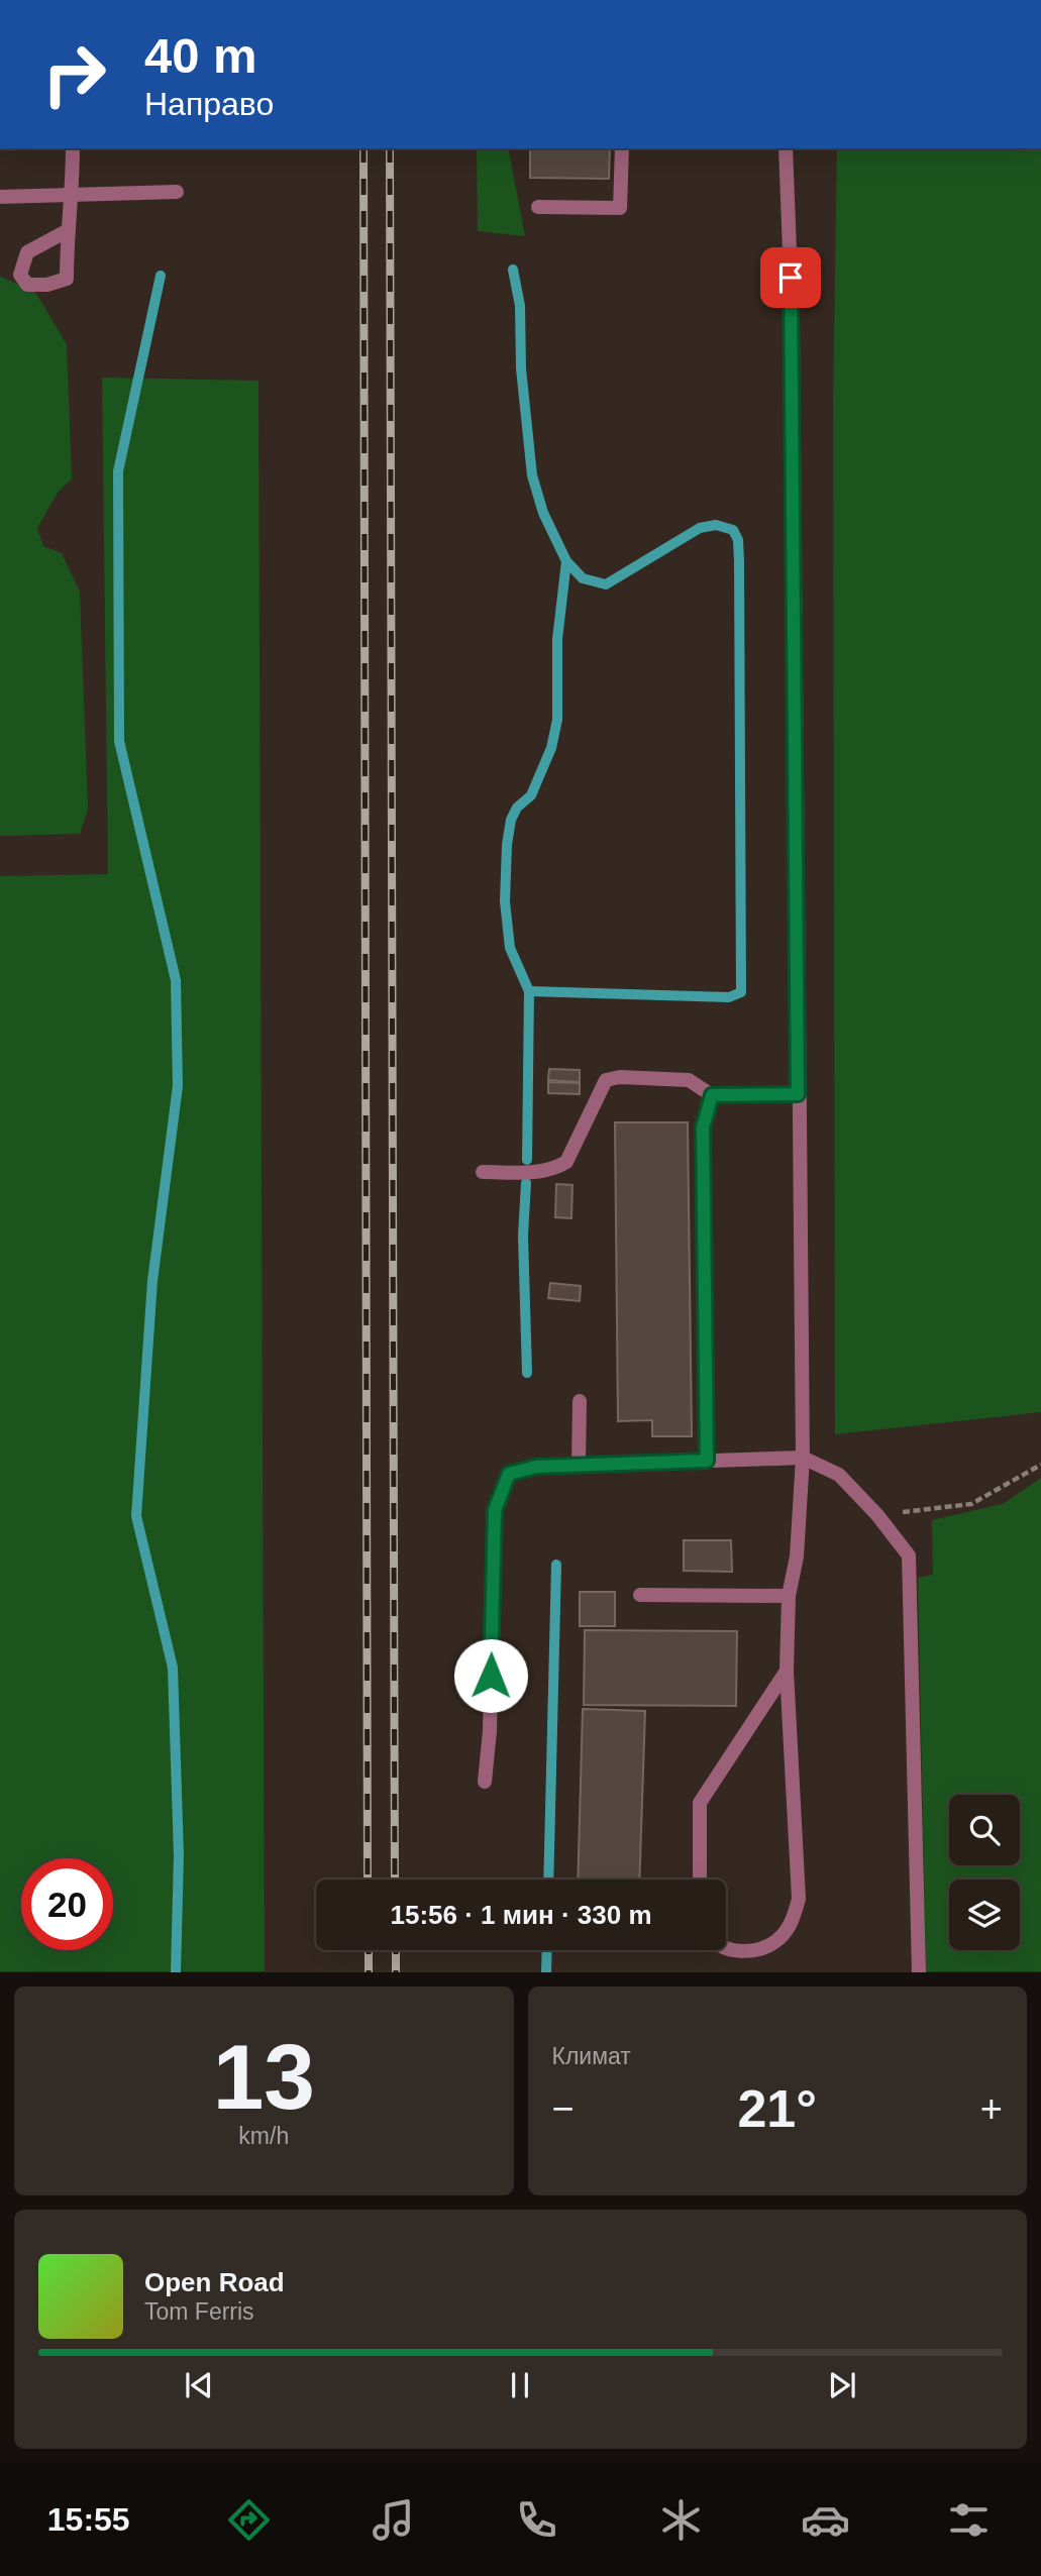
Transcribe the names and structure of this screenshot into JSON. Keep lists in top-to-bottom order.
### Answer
{
  "page": {
    "turn": ["40 m", "Направо"],
    "limit": "20",
    "trip": "15:56 · 1 мин · 330 m",
    "tile": [
      ["13", "km/h"],
      "Климат"
    ],
    "heat": ["−", "21°", "+"],
    "song": ["Open Road", "Tom Ferris"],
    "tabs": "15:55"
  }
}
